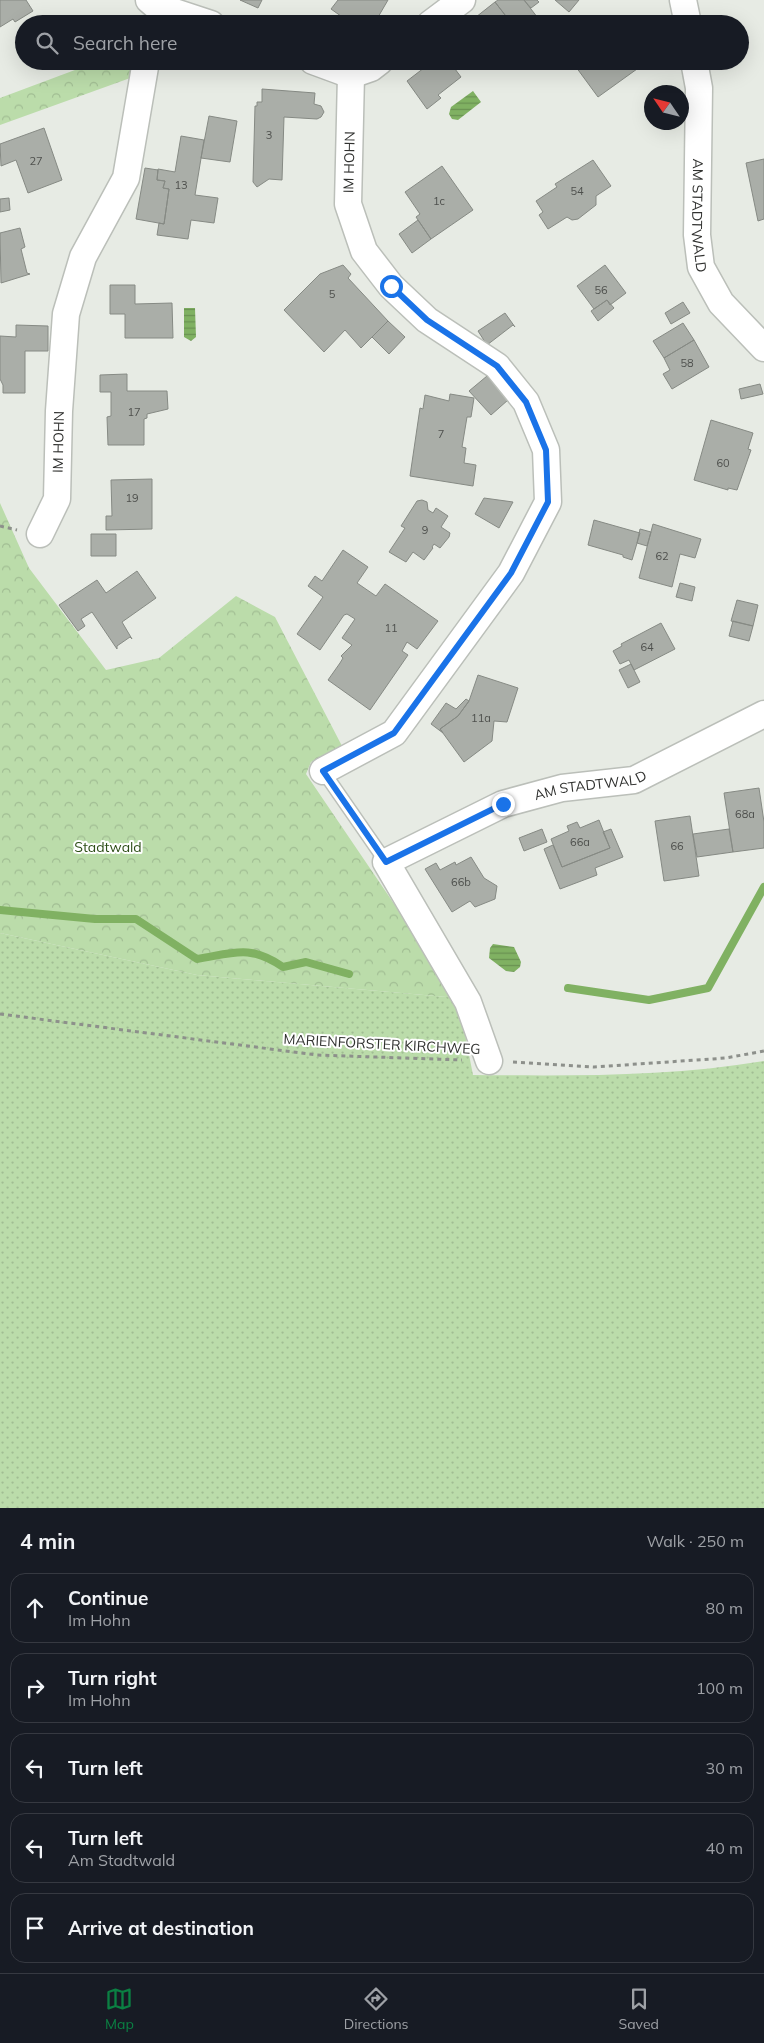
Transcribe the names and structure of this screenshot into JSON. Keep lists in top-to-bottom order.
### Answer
{
  "streets": {
    "street": ["IM HOHN", "AM STADTWALD"],
    "path": ["MARIENFORSTER KIRCHWEG"]
  },
  "parks": ["Stadtwald"],
  "house_numbers": [
    "3",
    "27",
    "13",
    "54",
    "1c",
    "56",
    "5",
    "58",
    "17",
    "7",
    "60",
    "19",
    "9",
    "62",
    "11",
    "64",
    "11a",
    "68a",
    "66a",
    "66",
    "66b"
  ],
  "north": "top left",
  "page": {
    "search": "Search here",
    "heading": ["4 min", "Walk · 250 m"],
    "list": [
      ["Continue", "Im Hohn", "80 m"],
      ["Turn right", "Im Hohn", "100 m"],
      ["Turn left", "30 m"],
      ["Turn left", "Am Stadtwald", "40 m"],
      "Arrive at destination"
    ],
    "nav": ["Map", "Directions", "Saved"]
  }
}
